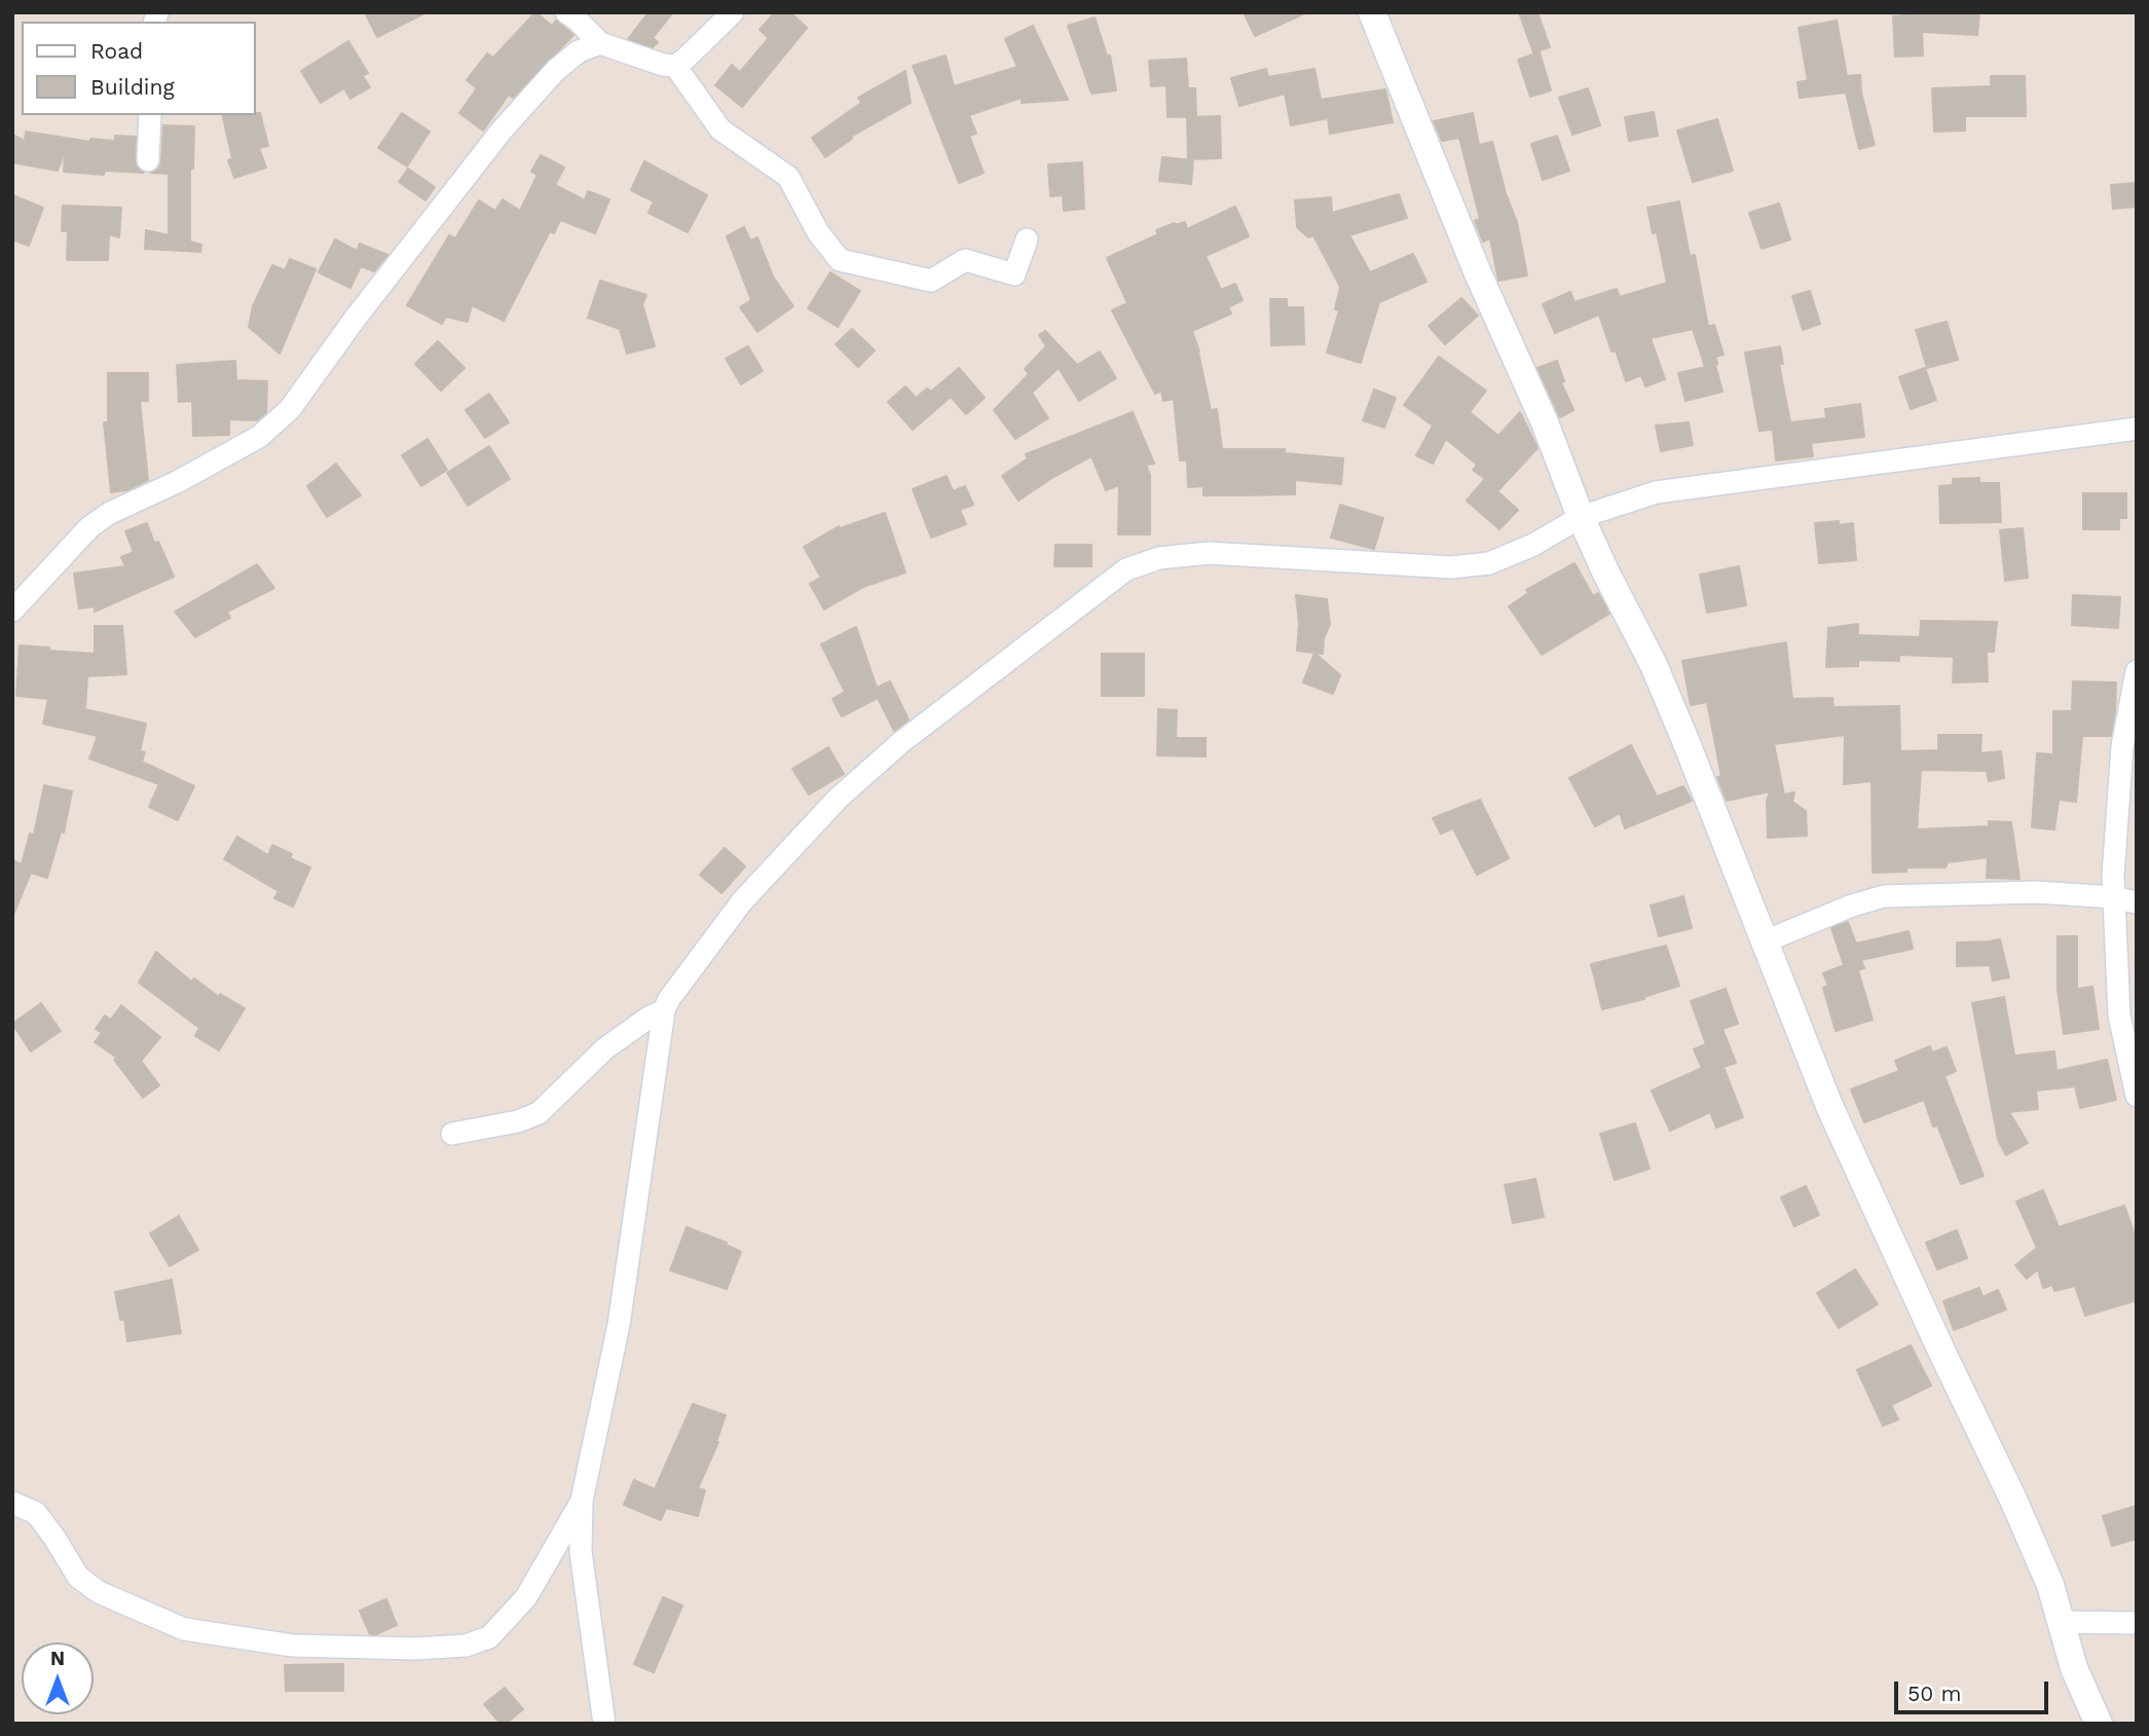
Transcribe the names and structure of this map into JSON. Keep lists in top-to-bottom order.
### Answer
{
  "legend": ["Road", "Building"],
  "scale_bar": "50 m",
  "north": "top"
}
